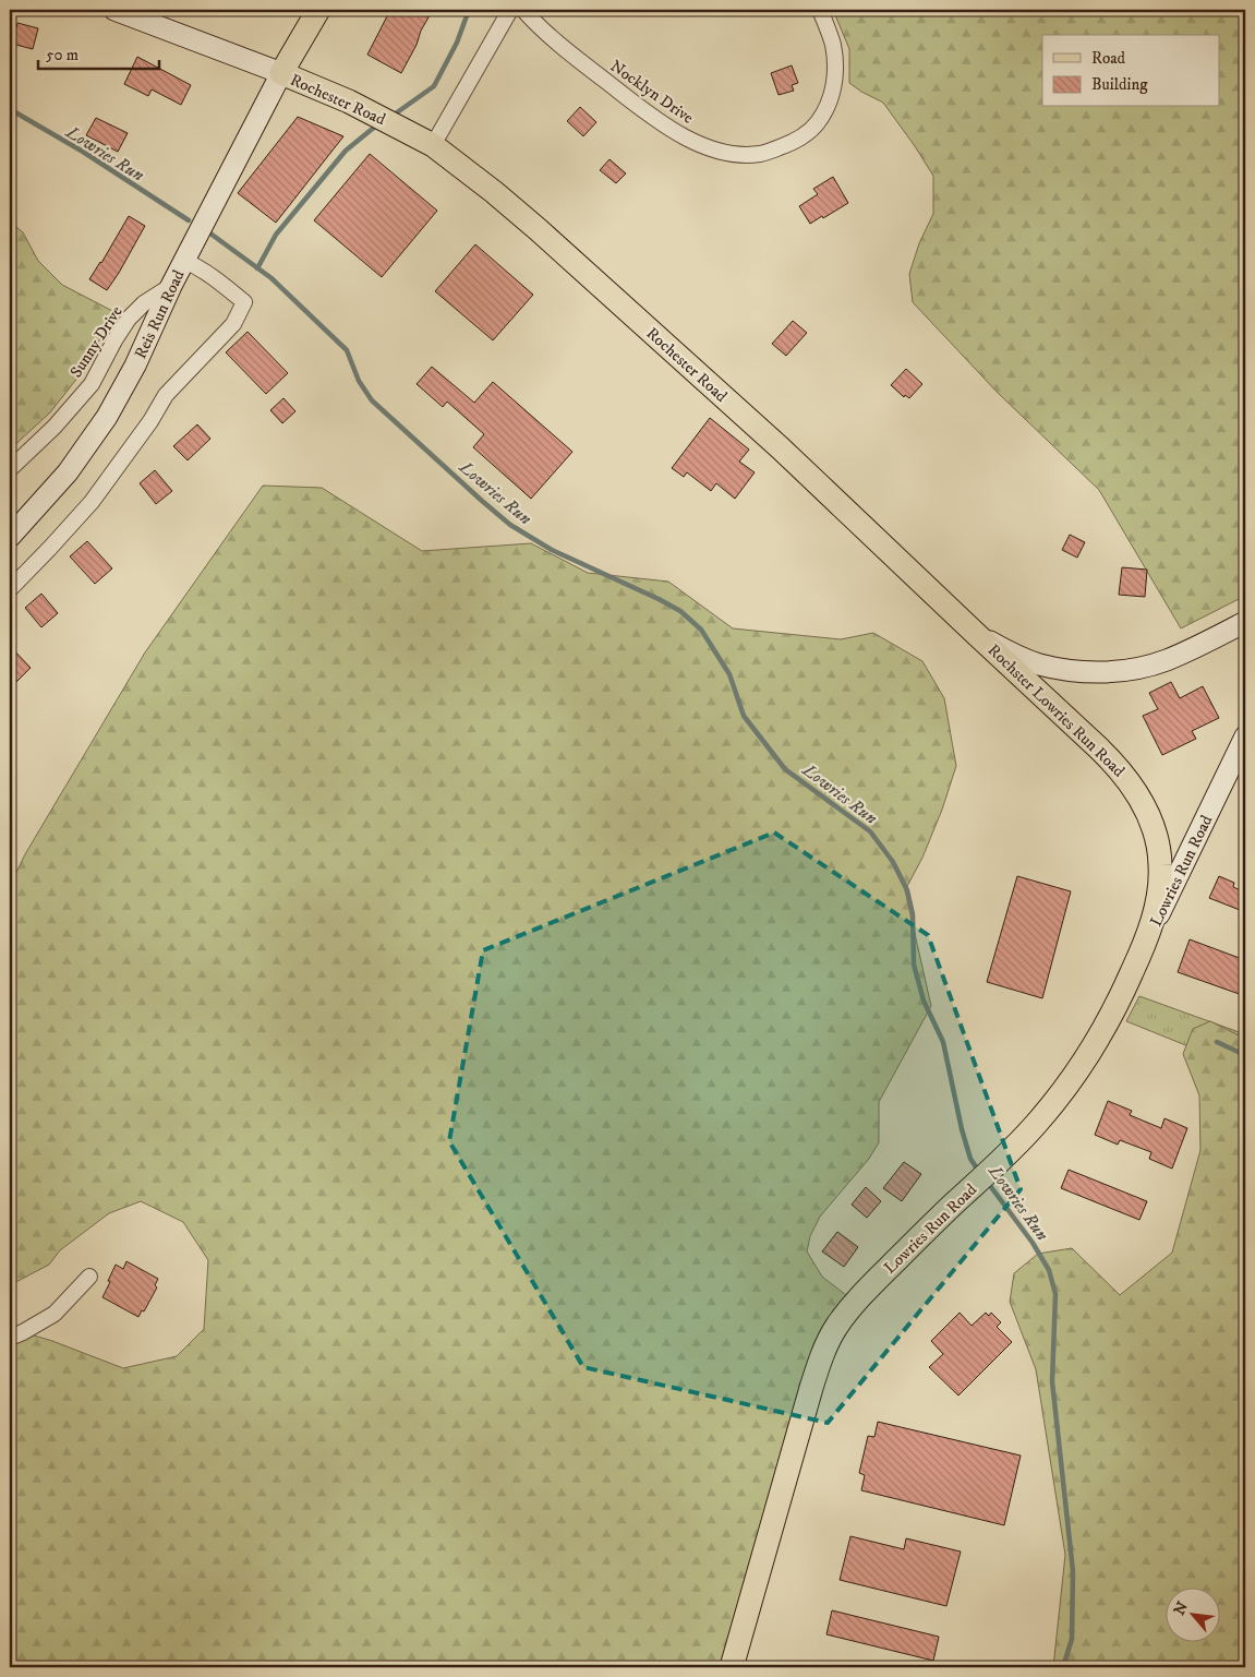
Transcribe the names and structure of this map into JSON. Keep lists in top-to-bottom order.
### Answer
{
  "streets": {
    "main road": ["Rochester Road", "Rochster Lowries Run Road", "Lowries Run Road"],
    "street": ["Nocklyn Drive", "Reis Run Road", "Sunny Drive"]
  },
  "crossings": [
    ["Rochester Road", "Reis Run Road"],
    ["Rochester Road", "Rochster Lowries Run Road"],
    ["Reis Run Road", "Sunny Drive"],
    ["Rochster Lowries Run Road", "Lowries Run Road"]
  ],
  "water": ["Lowries Run"],
  "legend": ["Road", "Building"],
  "scale_bar": "50 m",
  "north": "top left"
}
